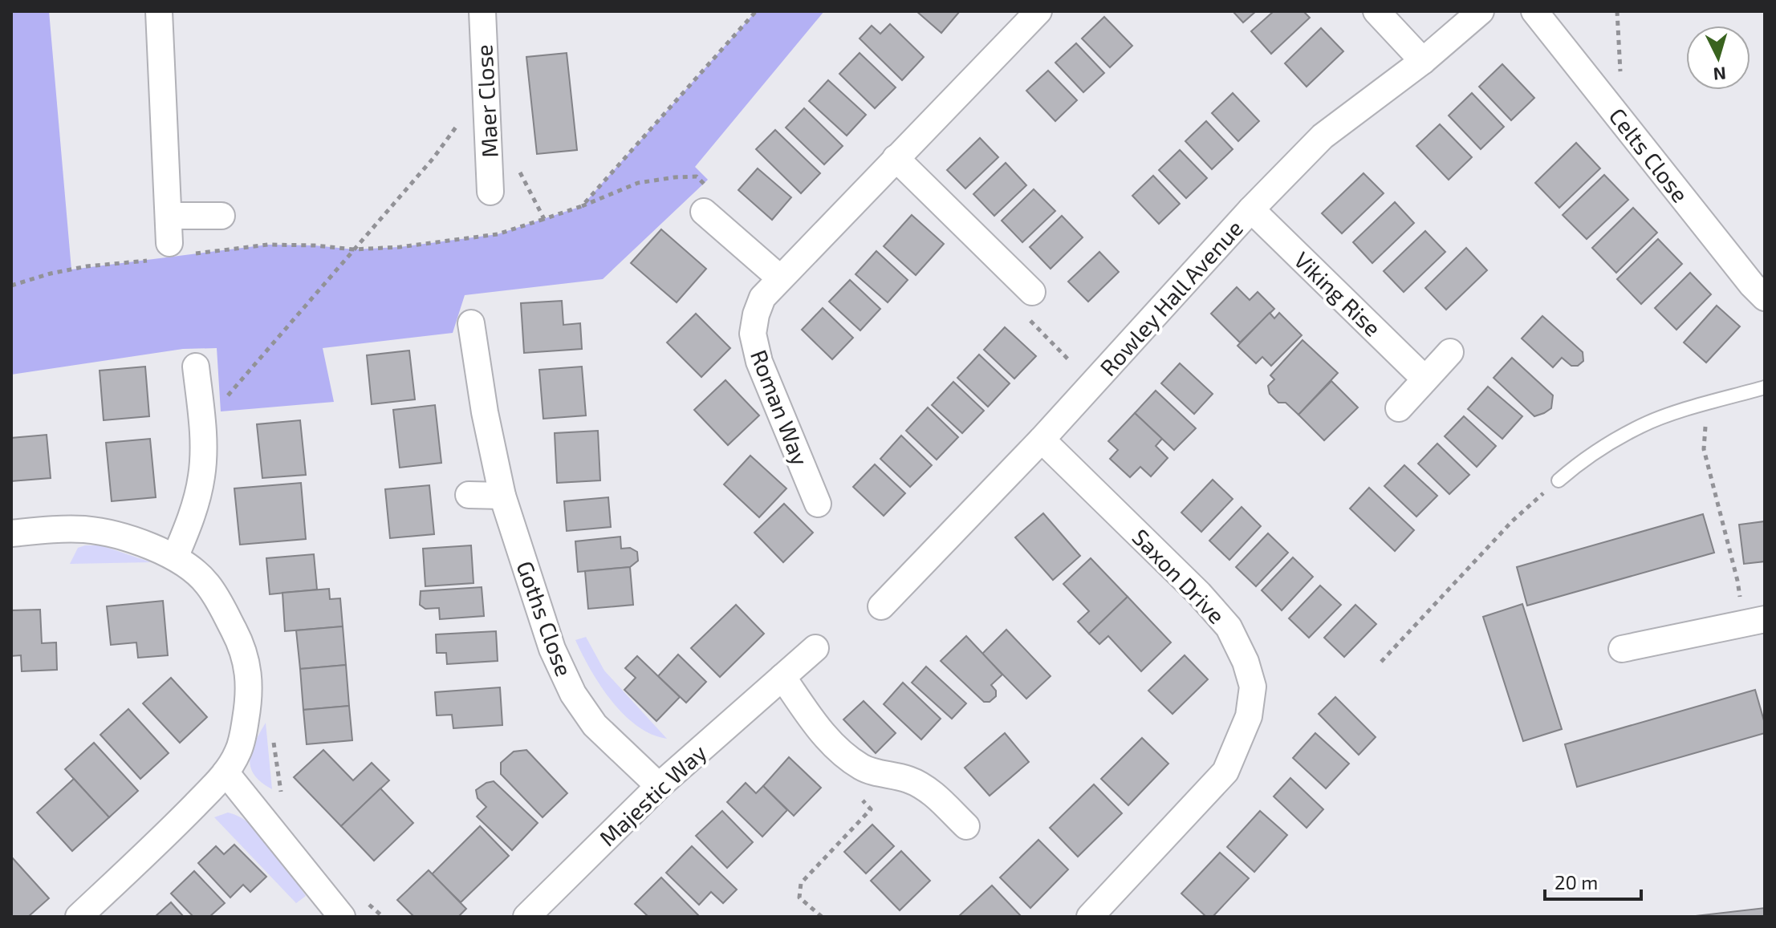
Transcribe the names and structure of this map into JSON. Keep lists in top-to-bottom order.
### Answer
{
  "streets": {
    "street": [
      "Maer Close",
      "Celts Close",
      "Viking Rise",
      "Rowley Hall Avenue",
      "Roman Way",
      "Saxon Drive",
      "Goths Close",
      "Majestic Way"
    ]
  },
  "crossings": [
    ["Viking Rise", "Rowley Hall Avenue"],
    ["Rowley Hall Avenue", "Saxon Drive"],
    ["Goths Close", "Majestic Way"]
  ],
  "scale_bar": "20 m",
  "north": "bottom"
}
